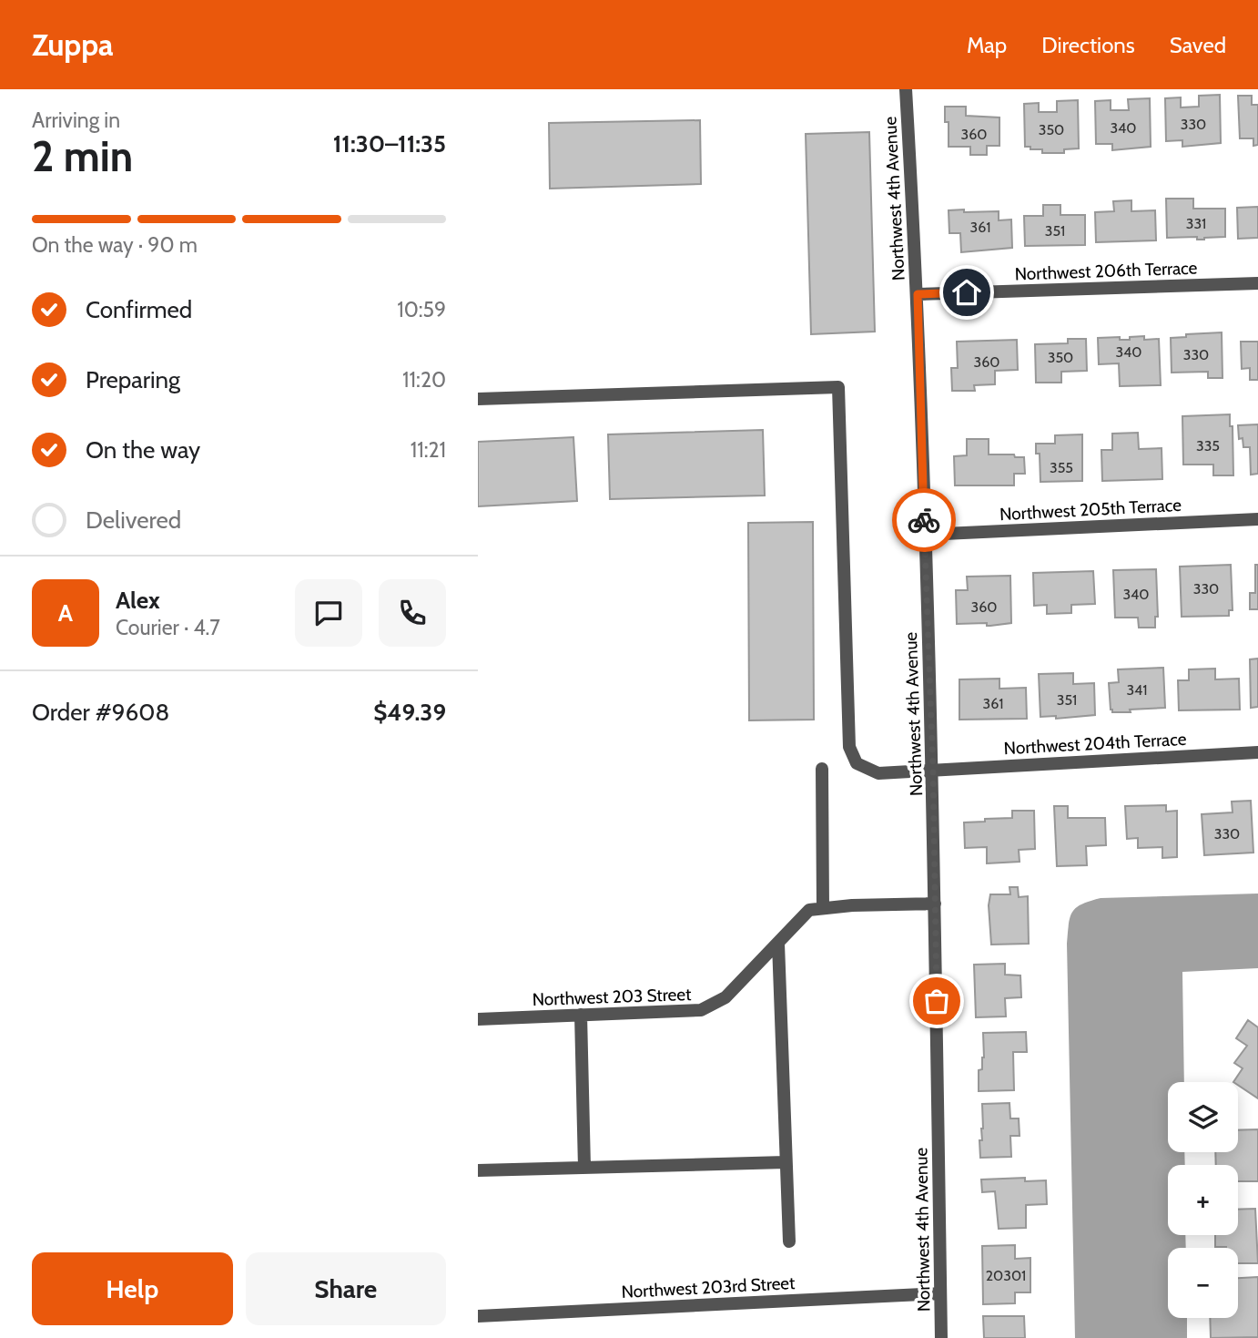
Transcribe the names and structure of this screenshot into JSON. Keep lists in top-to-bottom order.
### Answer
{
  "streets": {
    "street": [
      "Northwest 4th Avenue",
      "Northwest 206th Terrace",
      "Northwest 205th Terrace",
      "Northwest 204th Terrace",
      "Northwest 203 Street",
      "Northwest 203rd Street"
    ]
  },
  "crossings": [
    ["Northwest 4th Avenue", "Northwest 206th Terrace"],
    ["Northwest 4th Avenue", "Northwest 205th Terrace"],
    ["Northwest 4th Avenue", "Northwest 204th Terrace"],
    ["Northwest 4th Avenue", "Northwest 203 Street"],
    ["Northwest 4th Avenue", "Northwest 203rd Street"]
  ],
  "house_numbers": [
    "330",
    "340",
    "350",
    "360",
    "331",
    "361",
    "351",
    "340",
    "330",
    "350",
    "360",
    "335",
    "355",
    "330",
    "340",
    "360",
    "341",
    "351",
    "361",
    "330",
    "20301"
  ],
  "page": {
    "header": "Zuppa",
    "nav": ["Map", "Directions", "Saved"],
    "heading": ["2 min", "Arriving in", "11:30–11:35"],
    "panel": [
      "Alex",
      "Courier · 4.7",
      "Order #9608",
      "$49.39"
    ],
    "bar": "On the way · 90 m",
    "list": [
      ["Confirmed", "10:59"],
      ["Preparing", "11:20"],
      ["On the way", "11:21"],
      "Delivered"
    ],
    "round": "A",
    "map_buttons": ["+", "−"],
    "buttons": ["Help", "Share"]
  }
}
